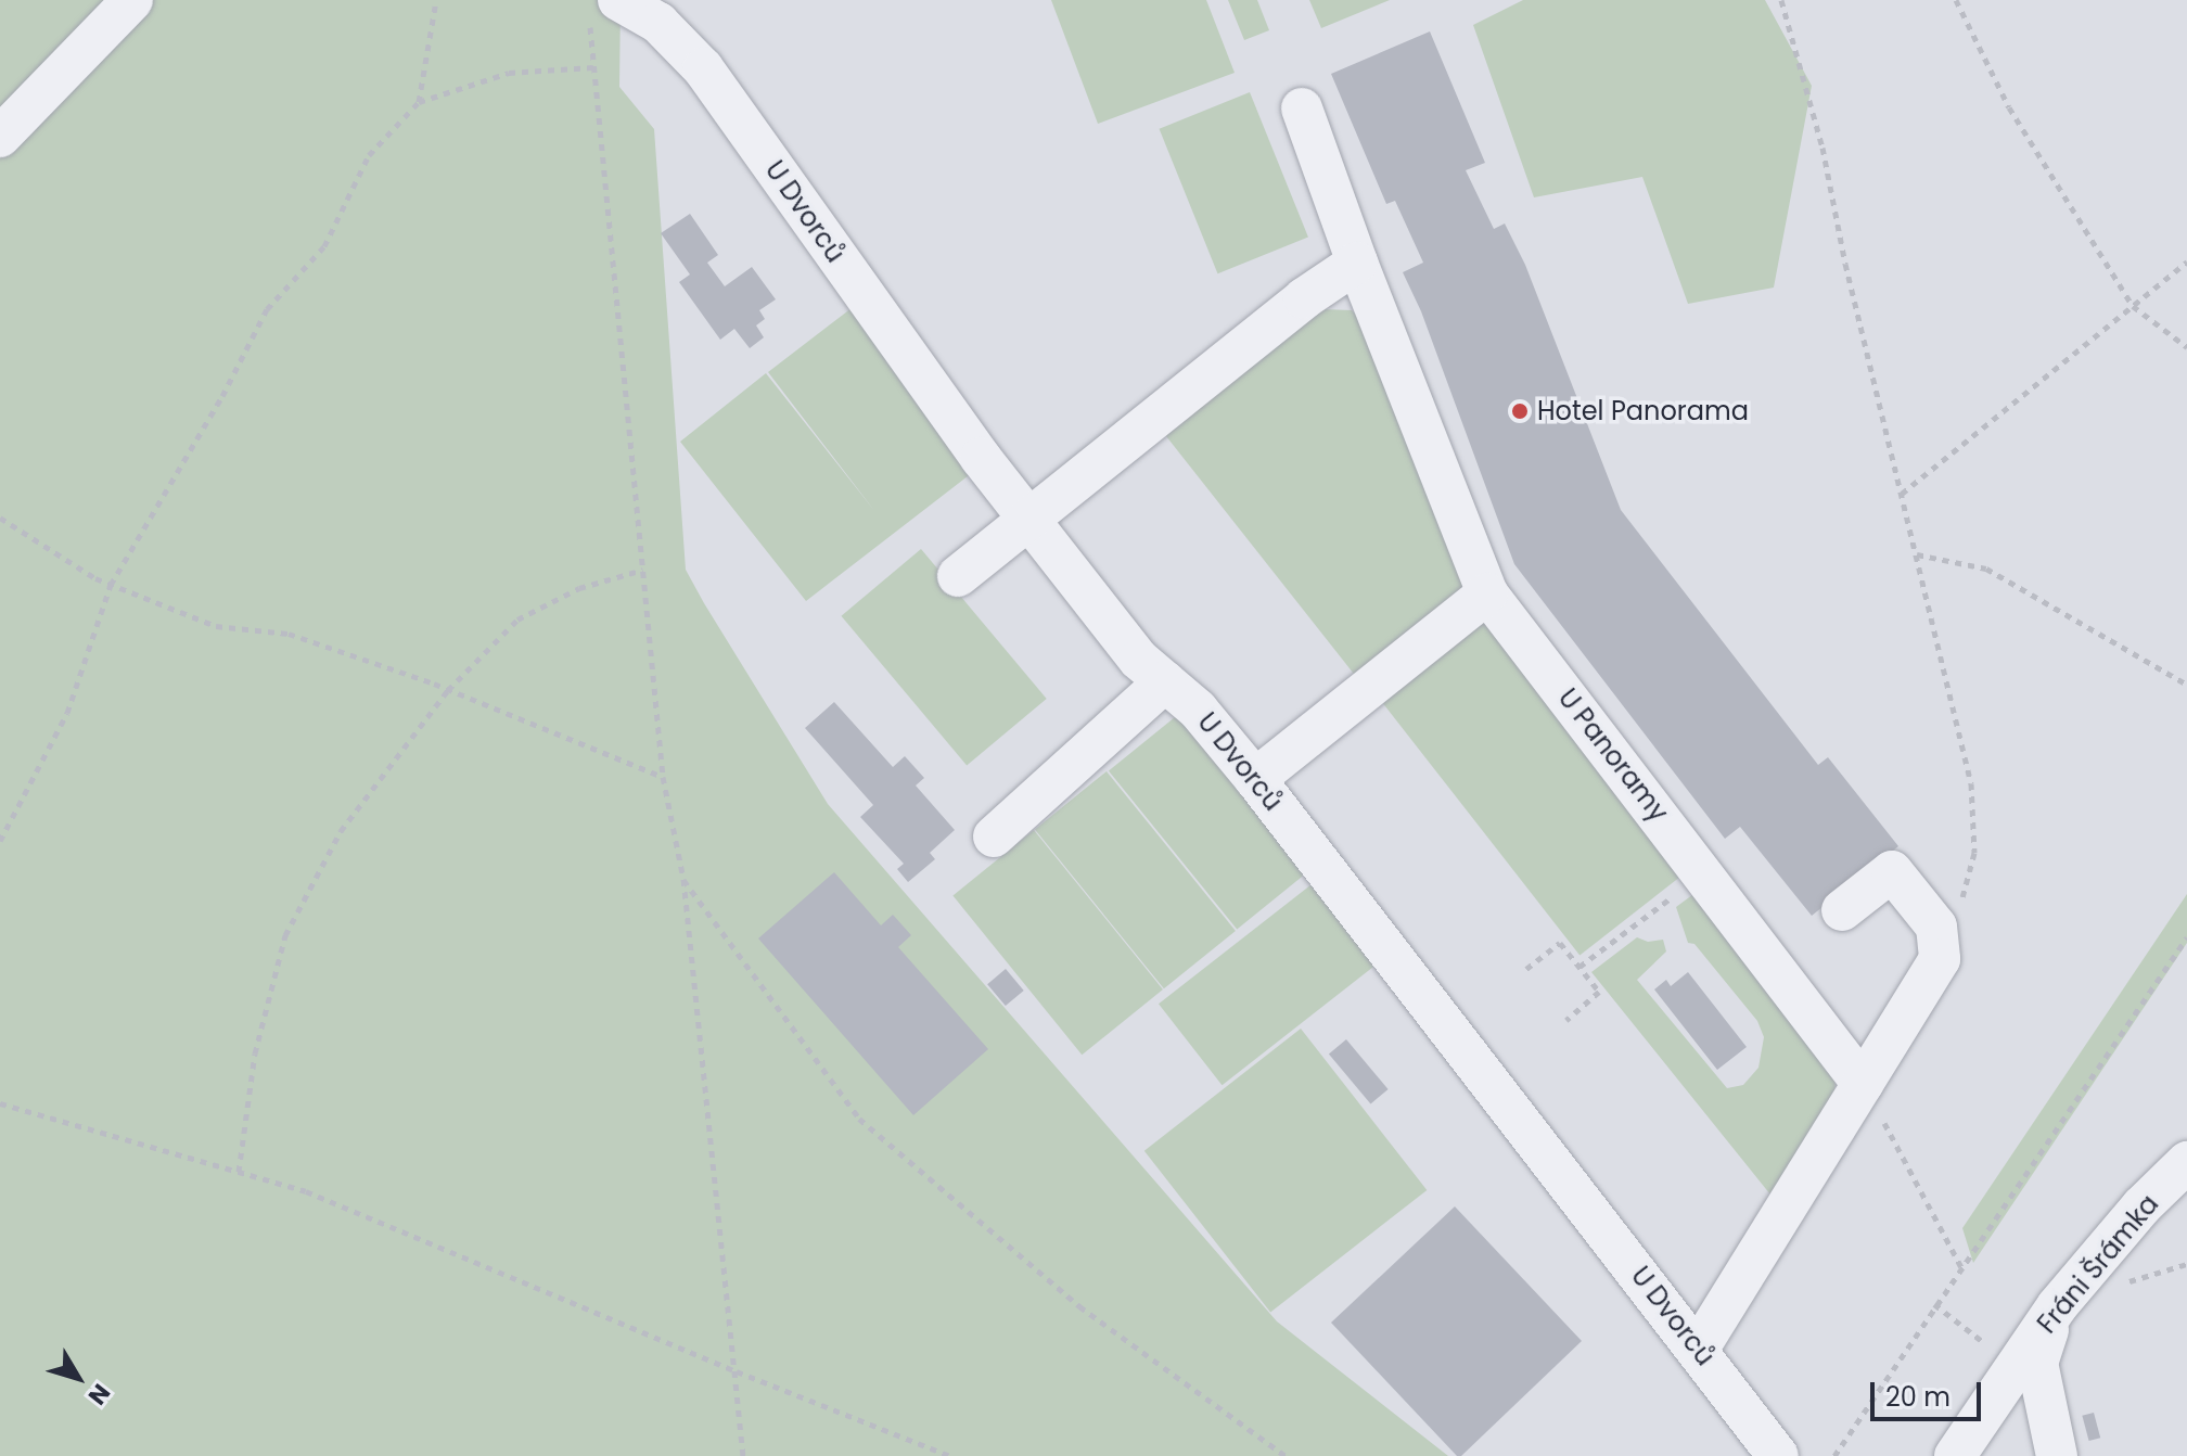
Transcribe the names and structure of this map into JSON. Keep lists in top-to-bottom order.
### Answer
{
  "streets": {
    "street": ["U Dvorců", "U Panoramy", "Fráni Šrámka"]
  },
  "places": ["Hotel Panorama"],
  "scale_bar": "20 m",
  "north": "bottom right"
}
